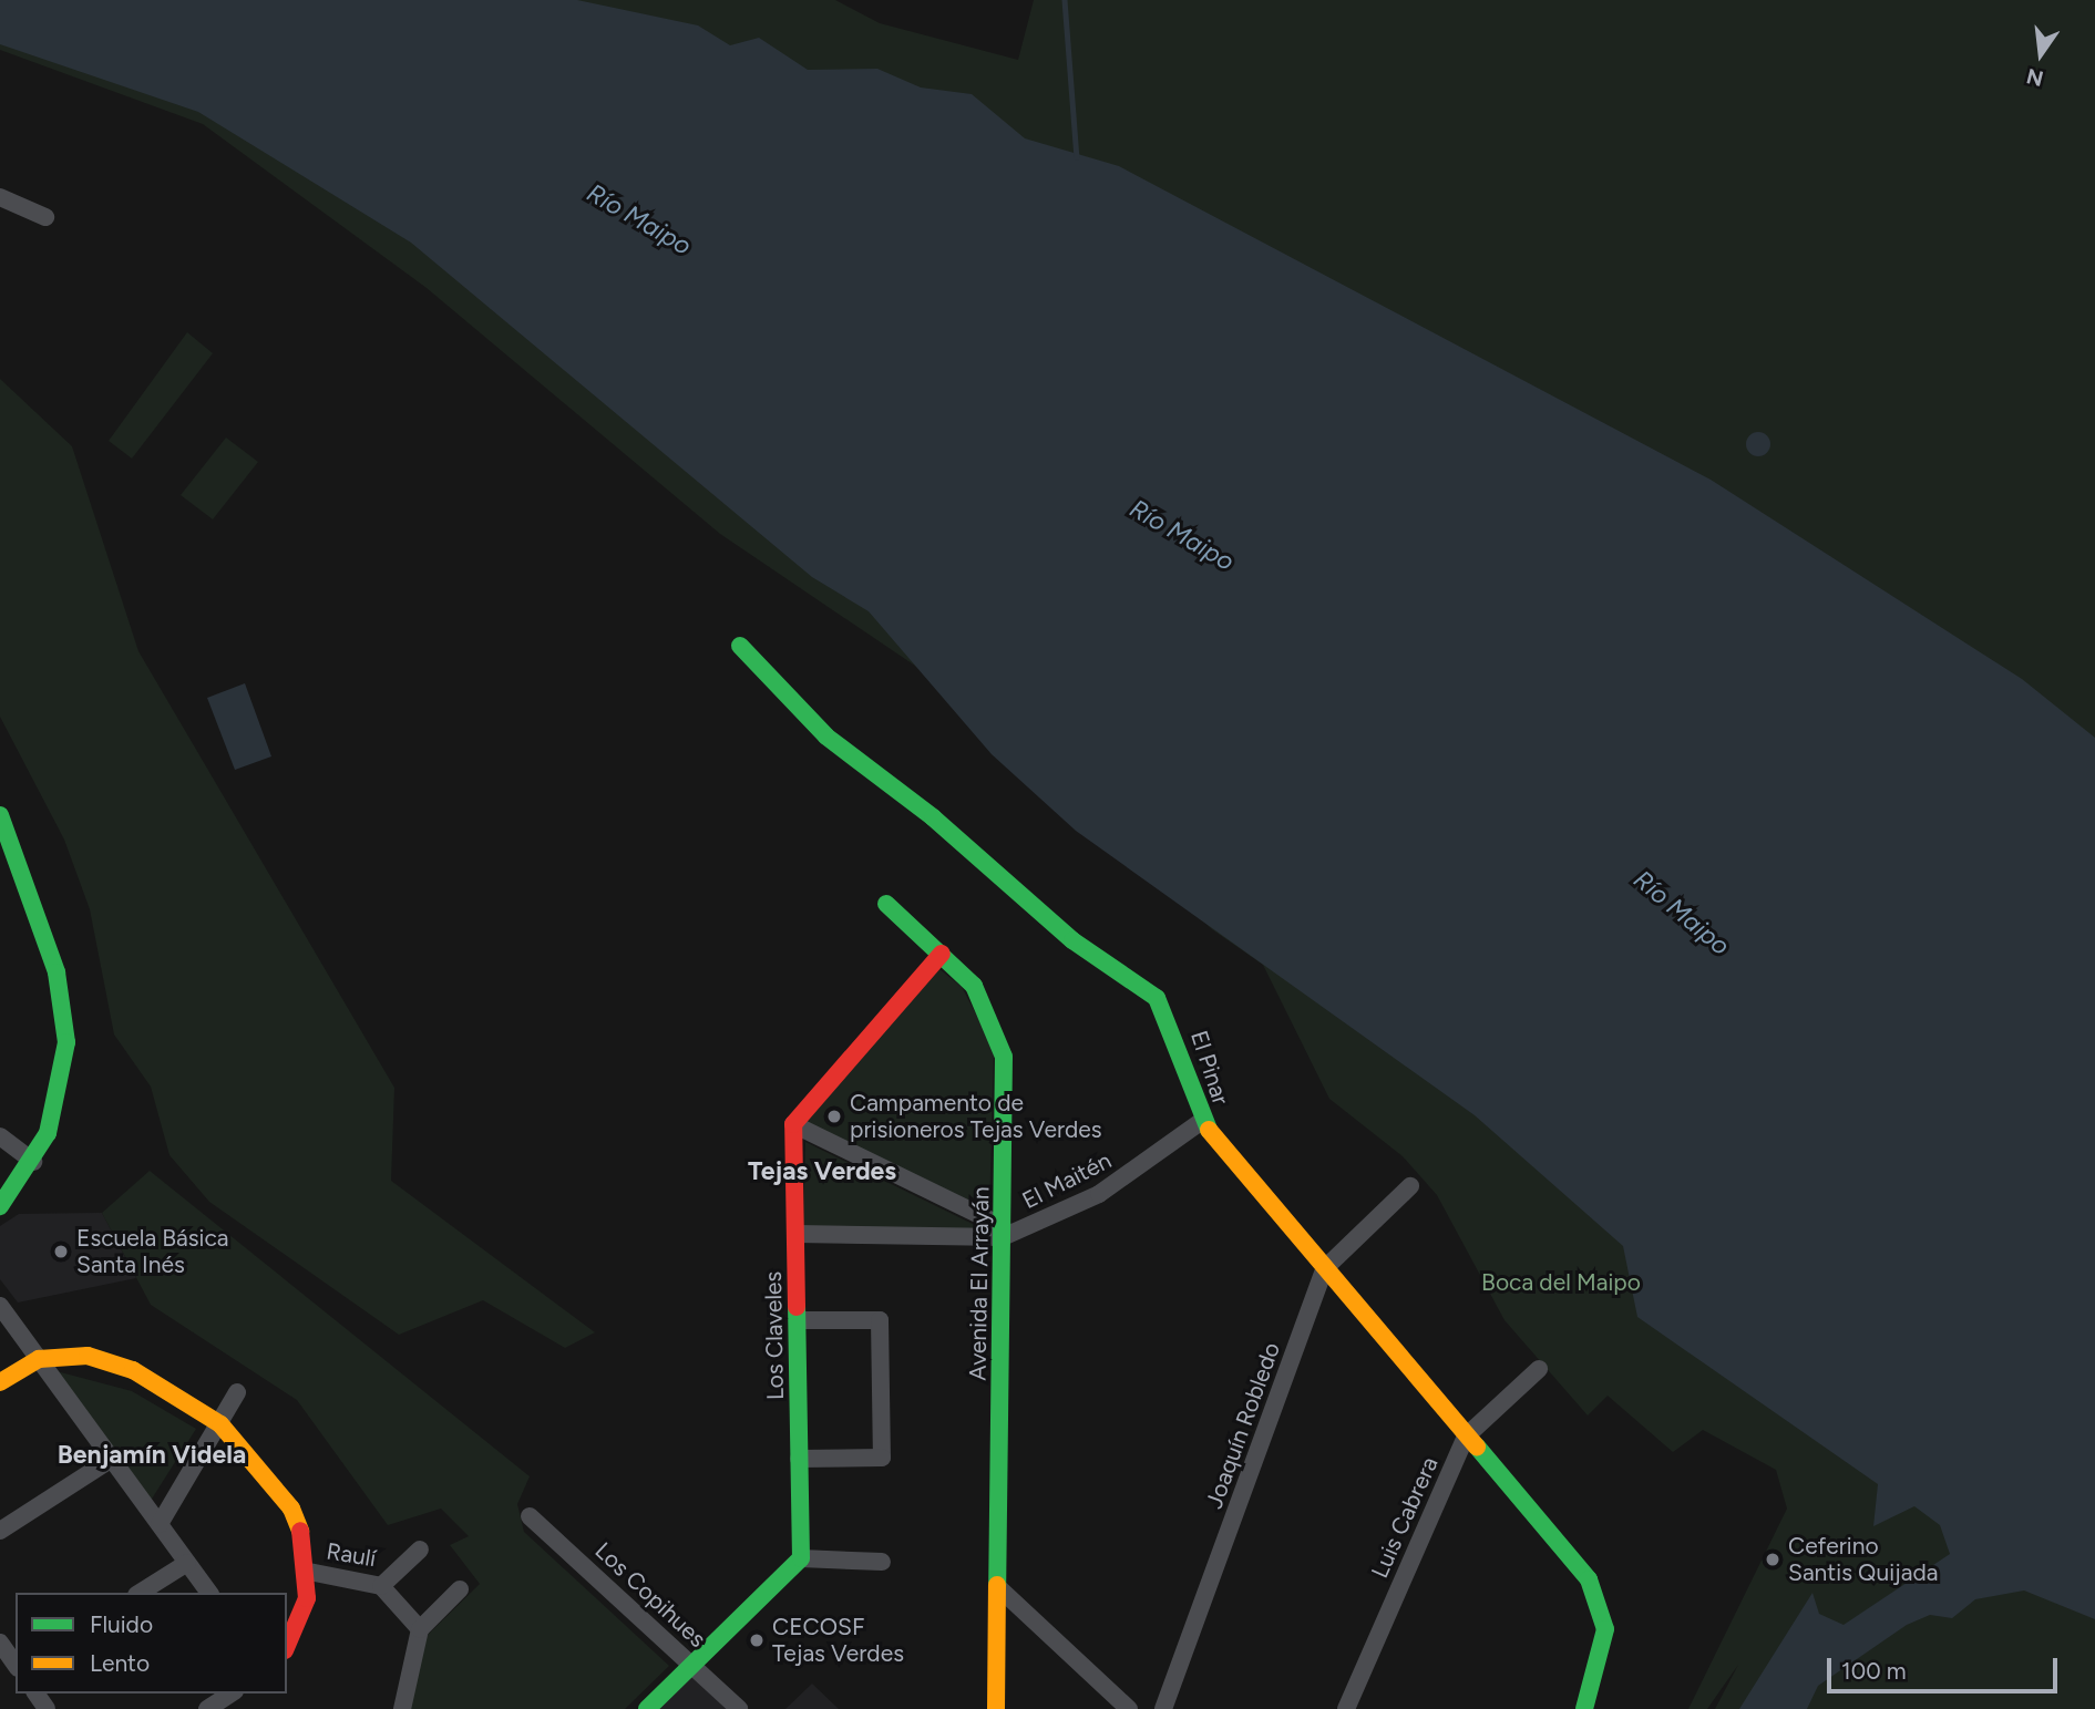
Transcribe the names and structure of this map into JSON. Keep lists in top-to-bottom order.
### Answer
{
  "streets": {
    "street": [
      "El Pinar",
      "El Maitén",
      "Avenida El Arrayán",
      "Los Claveles",
      "Joaquín Robledo",
      "Luis Cabrera",
      "Raulí",
      "Los Copihues"
    ]
  },
  "crossings": [
    ["El Pinar", "El Maitén"],
    ["El Pinar", "Joaquín Robledo"],
    ["El Pinar", "Luis Cabrera"],
    ["El Maitén", "Avenida El Arrayán"],
    ["El Maitén", "Los Claveles"]
  ],
  "districts": ["Tejas Verdes", "Benjamín Videla"],
  "water": ["Río Maipo"],
  "parks": ["Boca del Maipo"],
  "places": [
    "Campamento de prisioneros Tejas Verdes",
    "Escuela Básica Santa Inés",
    "Ceferino Santis Quijada",
    "CECOSF Tejas Verdes"
  ],
  "legend": ["Fluido", "Lento"],
  "scale_bar": "100 m",
  "north": "bottom"
}
